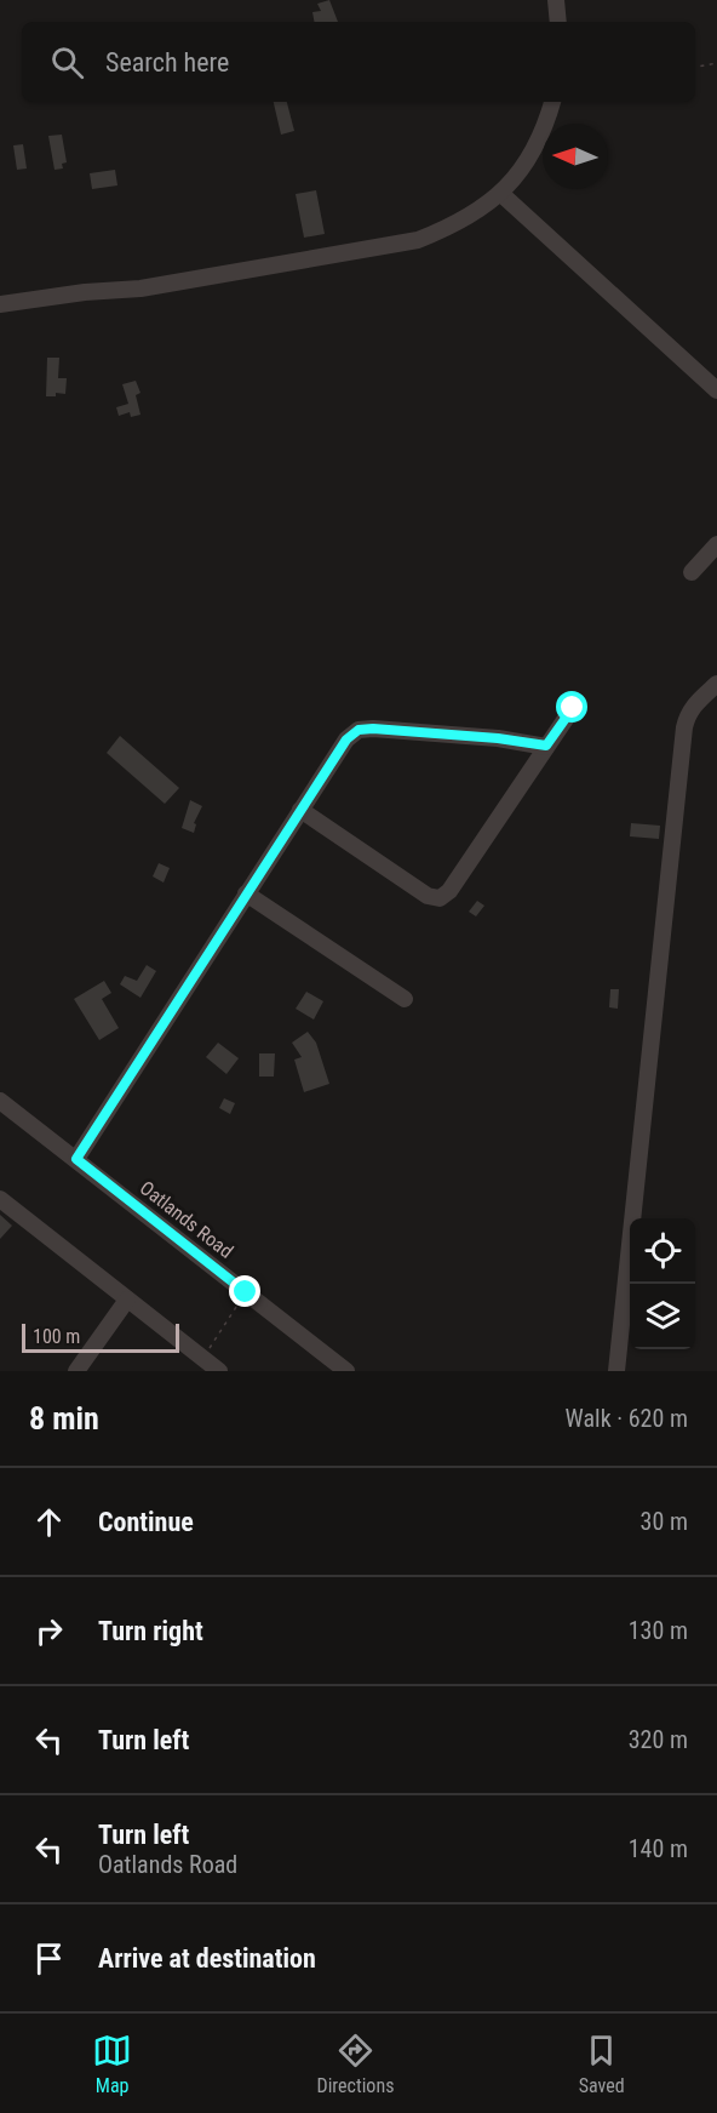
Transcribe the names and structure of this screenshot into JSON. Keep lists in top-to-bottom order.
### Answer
{
  "streets": {
    "street": ["Oatlands Road"]
  },
  "scale_bar": "100 m",
  "north": "left",
  "page": {
    "search": "Search here",
    "scale": "100 m",
    "heading": ["8 min", "Walk · 620 m"],
    "list": [
      ["Continue", "30 m"],
      ["Turn right", "130 m"],
      ["Turn left", "320 m"],
      ["Turn left", "Oatlands Road", "140 m"],
      "Arrive at destination"
    ],
    "nav": ["Map", "Directions", "Saved"]
  }
}
